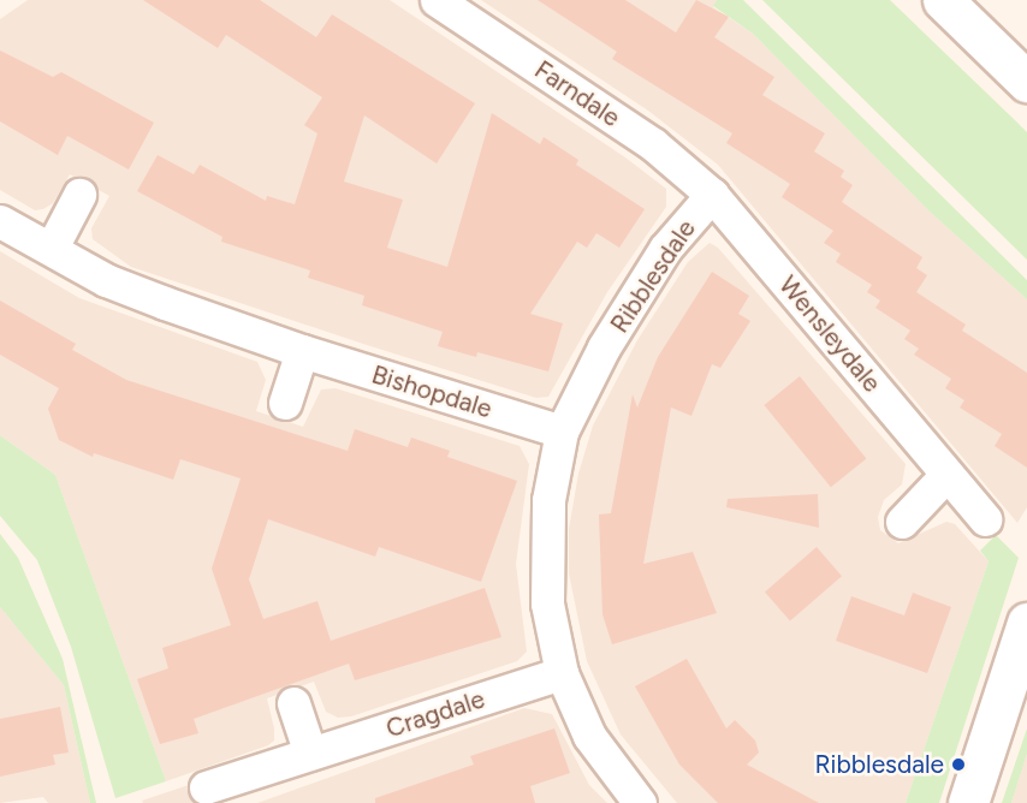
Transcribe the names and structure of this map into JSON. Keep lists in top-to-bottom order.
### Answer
{
  "streets": {
    "street": [
      "Farndale",
      "Ribblesdale",
      "Wensleydale",
      "Bishopdale",
      "Cragdale"
    ]
  },
  "crossings": [
    ["Farndale", "Ribblesdale"],
    ["Farndale", "Wensleydale"],
    ["Ribblesdale", "Wensleydale"],
    ["Ribblesdale", "Bishopdale"],
    ["Ribblesdale", "Cragdale"]
  ],
  "places": ["Ribblesdale"]
}
